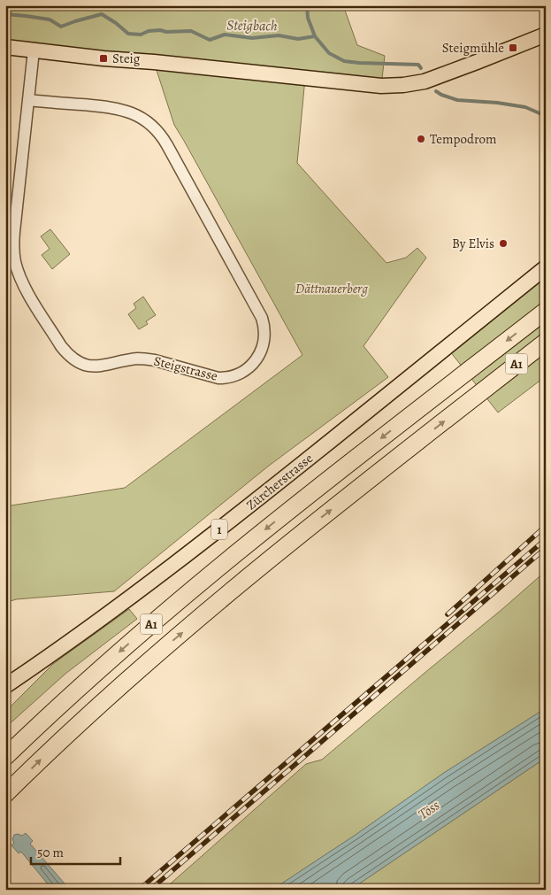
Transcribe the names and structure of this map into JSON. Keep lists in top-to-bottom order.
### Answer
{
  "streets": {
    "highway": ["A1"],
    "main road": ["Zürcherstrasse", "1"],
    "street": ["Steigstrasse"]
  },
  "water": ["Steigbach", "Töss"],
  "parks": ["Dättnauerberg"],
  "places": {
    "transit": ["Steigmühle", "Steig"],
    "other": ["Tempodrom", "By Elvis"]
  },
  "scale_bar": "50 m"
}
